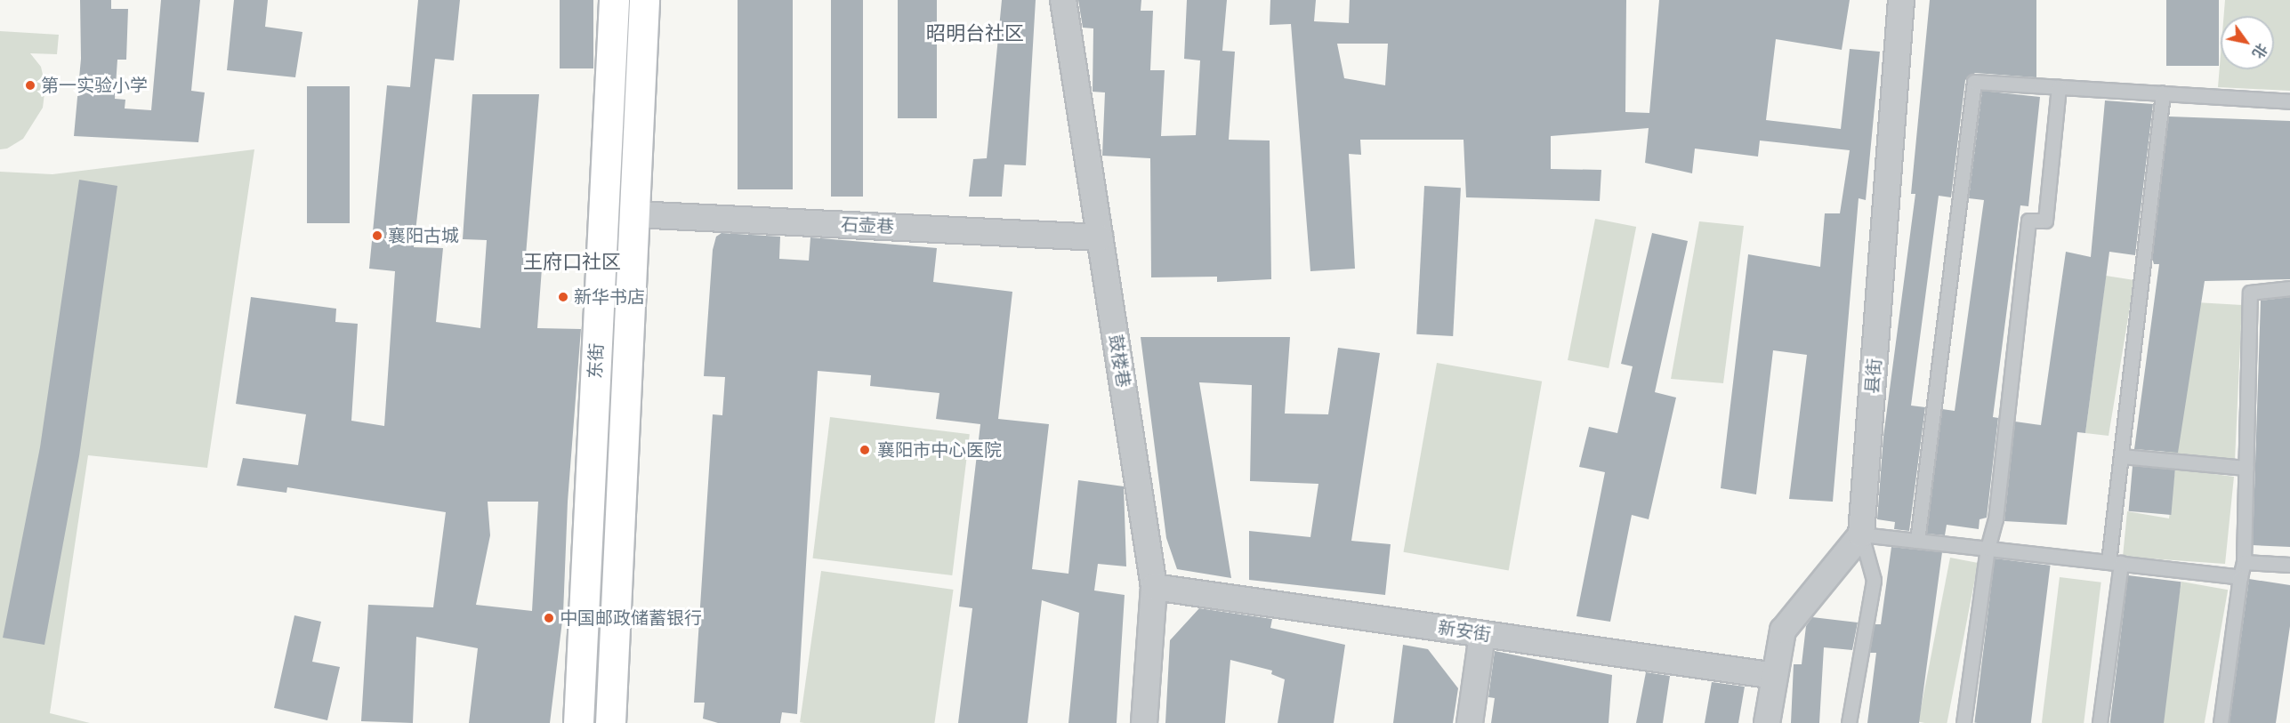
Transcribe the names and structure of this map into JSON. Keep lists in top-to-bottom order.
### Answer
{
  "streets": {
    "main road": ["东街"],
    "street": [
      "石壶巷",
      "鼓楼巷",
      "县街",
      "新安街"
    ]
  },
  "crossings": [
    ["石壶巷", "东街"],
    ["石壶巷", "鼓楼巷"],
    ["鼓楼巷", "新安街"]
  ],
  "districts": ["昭明台社区", "王府口社区"],
  "places": [
    "第一实验小学",
    "襄阳古城",
    "新华书店",
    "襄阳市中心医院",
    "中国邮政储蓄银行"
  ],
  "north": "bottom right"
}
